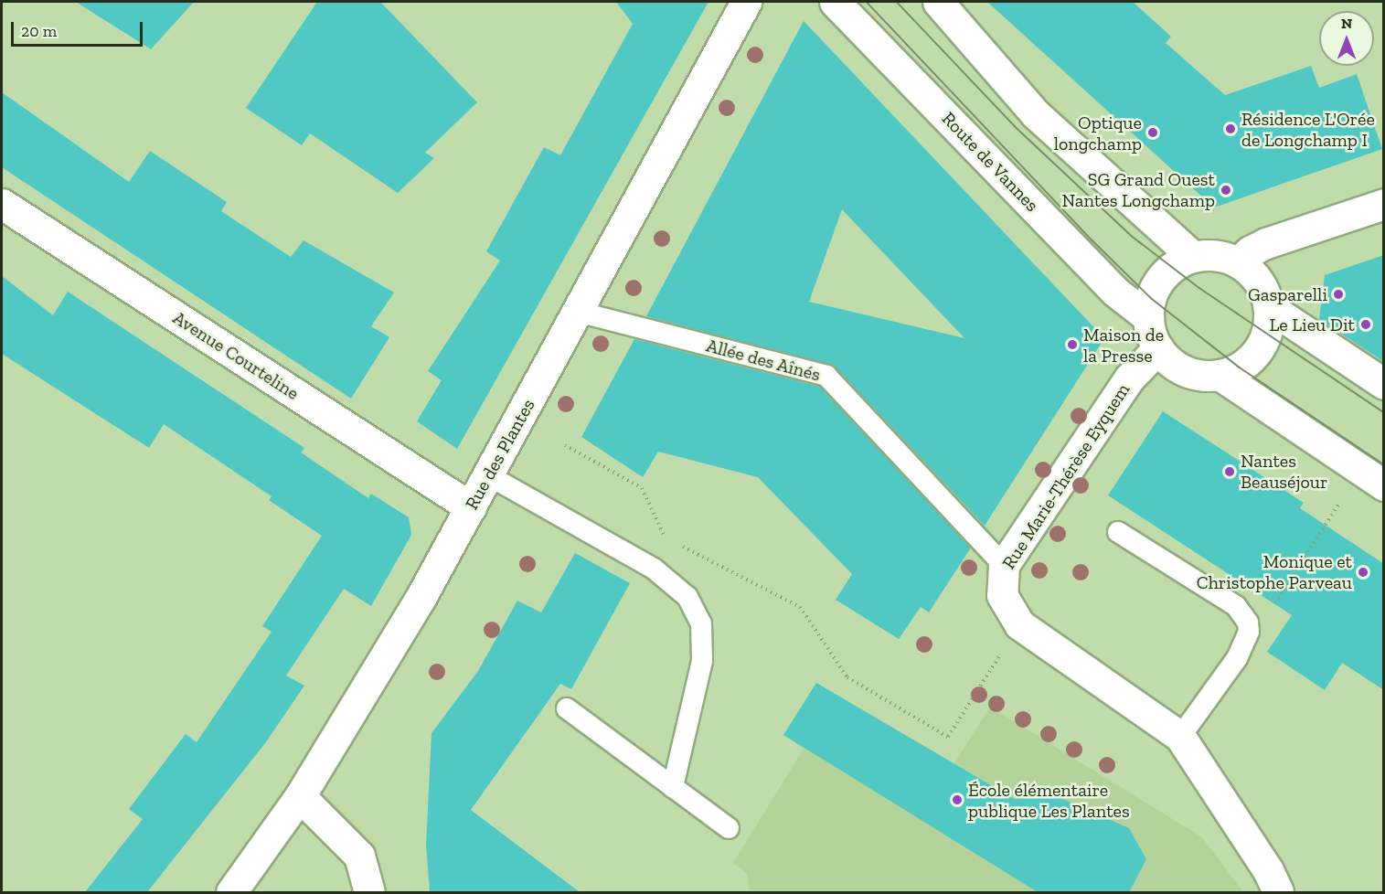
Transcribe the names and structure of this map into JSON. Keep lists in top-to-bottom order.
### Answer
{
  "streets": {
    "street": [
      "Route de Vannes",
      "Avenue Courteline",
      "Rue des Plantes",
      "Rue Marie-Thérèse Eyquem"
    ],
    "lane": ["Allée des Aînés"]
  },
  "crossings": [
    ["Route de Vannes", "Rue Marie-Thérèse Eyquem"],
    ["Avenue Courteline", "Rue des Plantes"],
    ["Allée des Aînés", "Rue des Plantes"],
    ["Allée des Aînés", "Rue Marie-Thérèse Eyquem"]
  ],
  "places": [
    "Résidence L'Orée de Longchamp I",
    "Optique longchamp",
    "SG Grand Ouest Nantes Longchamp",
    "Gasparelli",
    "Le Lieu Dit",
    "Maison de la Presse",
    "Nantes Beauséjour",
    "Monique et Christophe Parveau",
    "École élémentaire publique Les Plantes"
  ],
  "scale_bar": "20 m",
  "north": "top"
}
